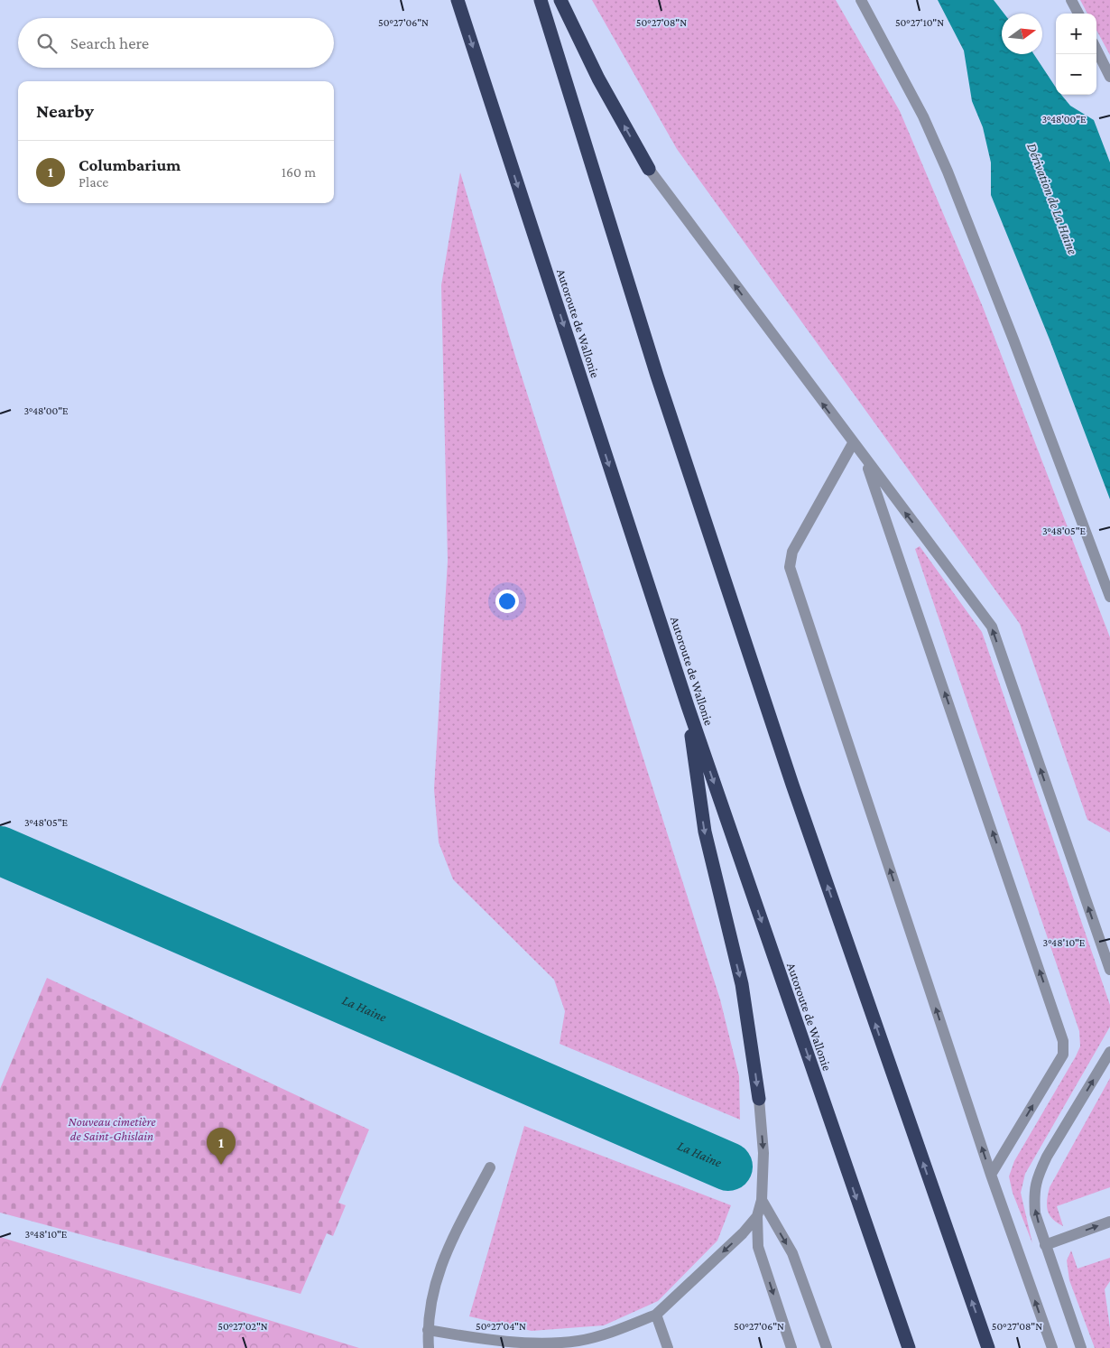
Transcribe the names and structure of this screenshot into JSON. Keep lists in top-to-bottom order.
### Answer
{
  "streets": {
    "highway": ["Autoroute de Wallonie"]
  },
  "water": ["Dérivation de La Haine", "La Haine"],
  "parks": ["Nouveau cimetière de Saint-Ghislain"],
  "north": "right",
  "page": {
    "map_buttons": ["+", "−"],
    "search": "Search here",
    "heading": "Nearby",
    "list": [
      {
        "mark": "1",
        "name": "Columbarium",
        "note": "Place",
        "value": "160 m"
      }
    ],
    "pins": "1"
  },
  "coordinates": [
    "50°27'10\"N",
    "50°27'06\"N",
    "50°27'08\"N",
    "3°48'00\"E",
    "3°48'05\"E",
    "3°48'10\"E",
    "50°27'02\"N",
    "50°27'04\"N"
  ]
}
